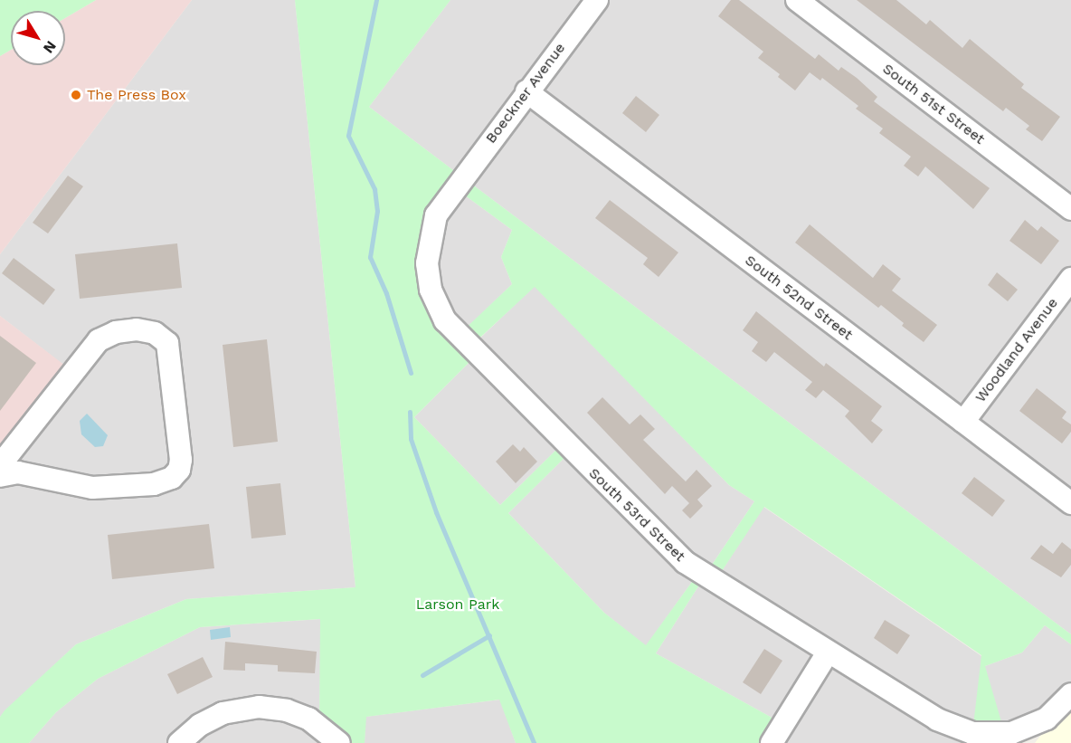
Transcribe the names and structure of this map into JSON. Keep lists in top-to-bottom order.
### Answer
{
  "streets": {
    "street": [
      "Boeckner Avenue",
      "South 51st Street",
      "South 52nd Street",
      "Woodland Avenue",
      "South 53rd Street"
    ]
  },
  "crossings": [
    ["Boeckner Avenue", "South 52nd Street"],
    ["Boeckner Avenue", "South 53rd Street"],
    ["South 52nd Street", "Woodland Avenue"]
  ],
  "parks": ["Larson Park"],
  "places": ["The Press Box"],
  "north": "bottom right"
}
